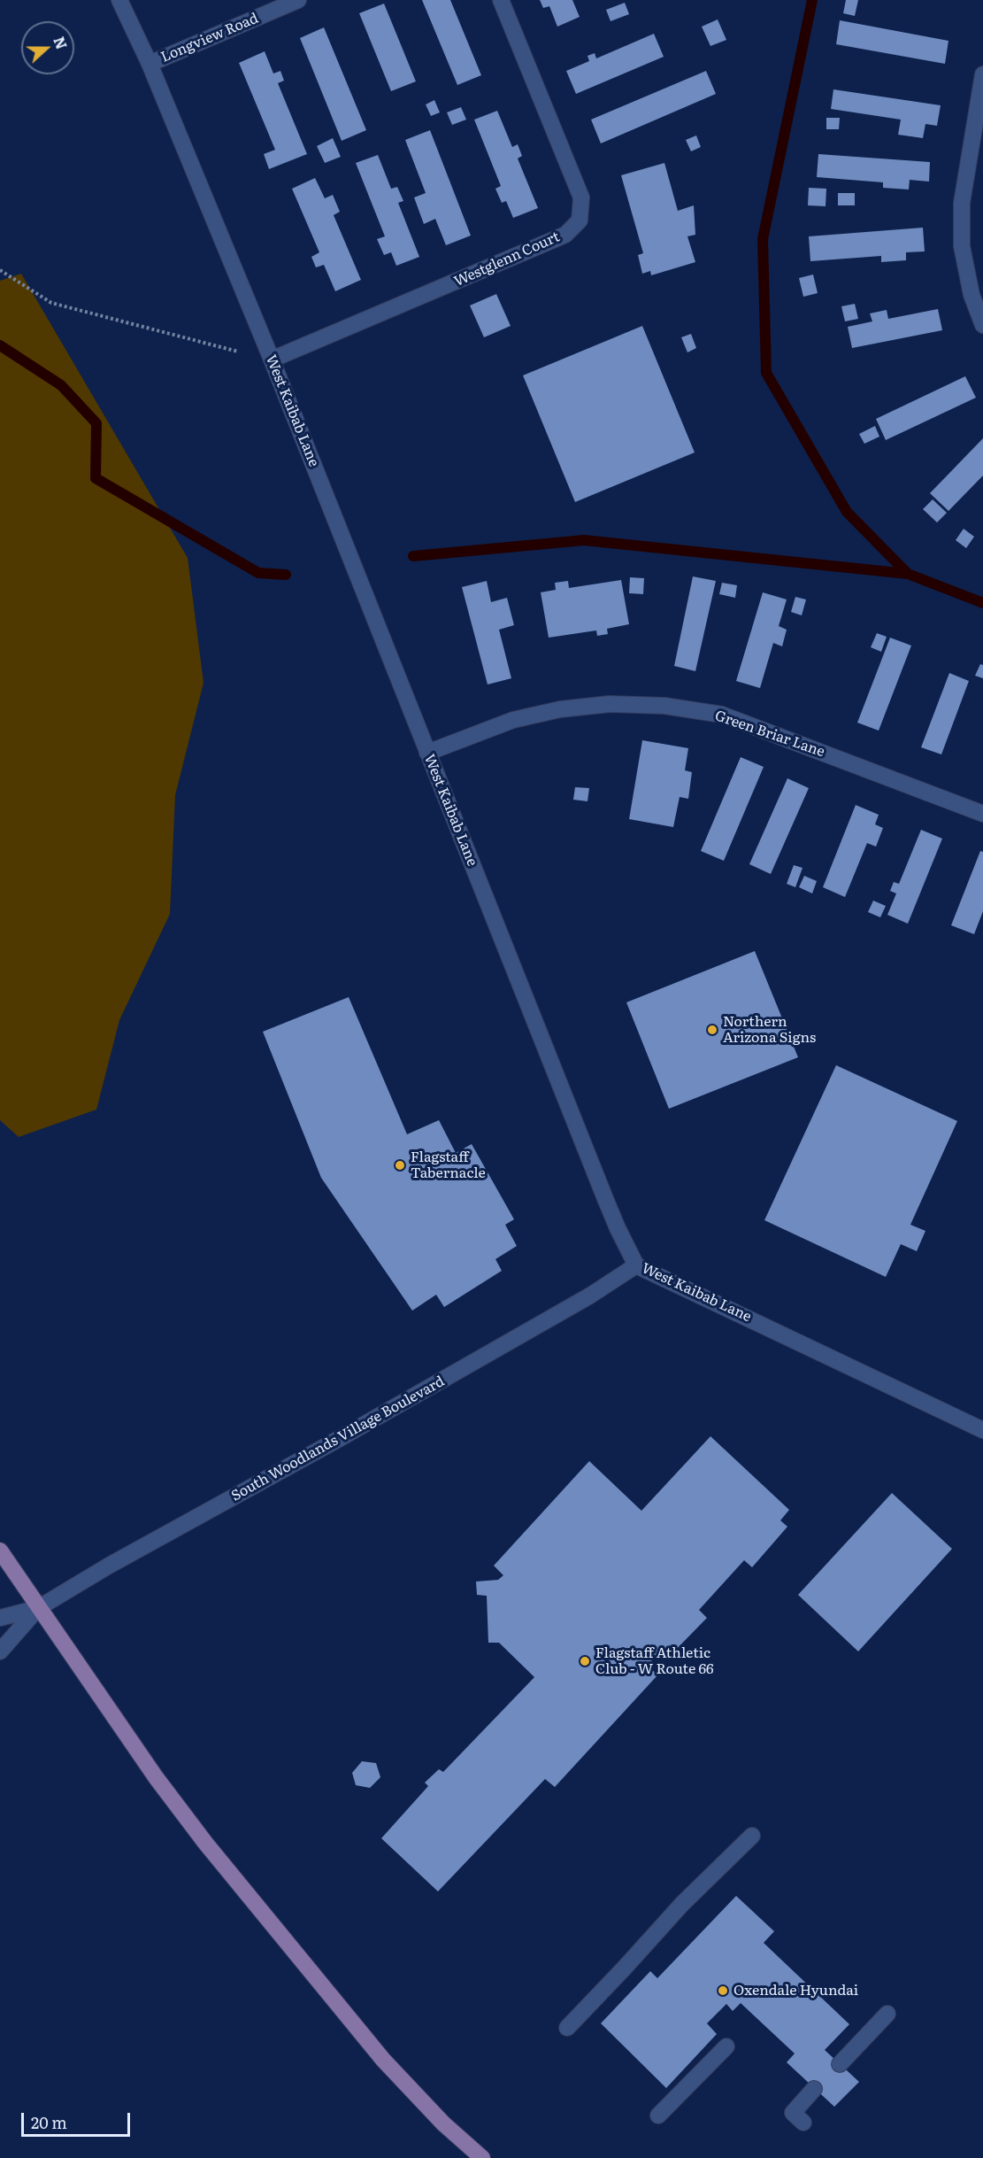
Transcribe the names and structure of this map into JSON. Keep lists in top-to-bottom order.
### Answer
{
  "streets": {
    "street": [
      "Longview Road",
      "Westglenn Court",
      "West Kaibab Lane",
      "Green Briar Lane",
      "South Woodlands Village Boulevard"
    ]
  },
  "crossings": [
    ["Longview Road", "West Kaibab Lane"],
    ["Westglenn Court", "West Kaibab Lane"],
    ["West Kaibab Lane", "Green Briar Lane"],
    ["West Kaibab Lane", "South Woodlands Village Boulevard"]
  ],
  "places": [
    "Northern Arizona Signs",
    "Flagstaff Tabernacle",
    "Flagstaff Athletic Club - W Route 66",
    "Oxendale Hyundai"
  ],
  "scale_bar": "20 m",
  "north": "right"
}
